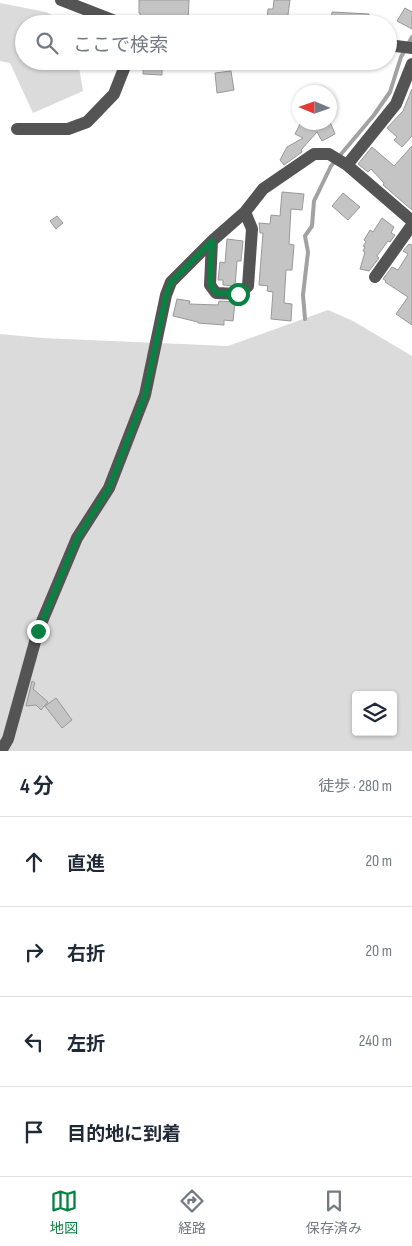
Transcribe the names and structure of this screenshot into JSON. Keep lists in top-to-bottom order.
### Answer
{
  "north": "left",
  "page": {
    "search": "ここで検索",
    "heading": ["4 分", "徒歩 · 280 m"],
    "list": [
      ["直進", "20 m"],
      ["右折", "20 m"],
      ["左折", "240 m"],
      "目的地に到着"
    ],
    "nav": ["地図", "経路", "保存済み"]
  }
}
